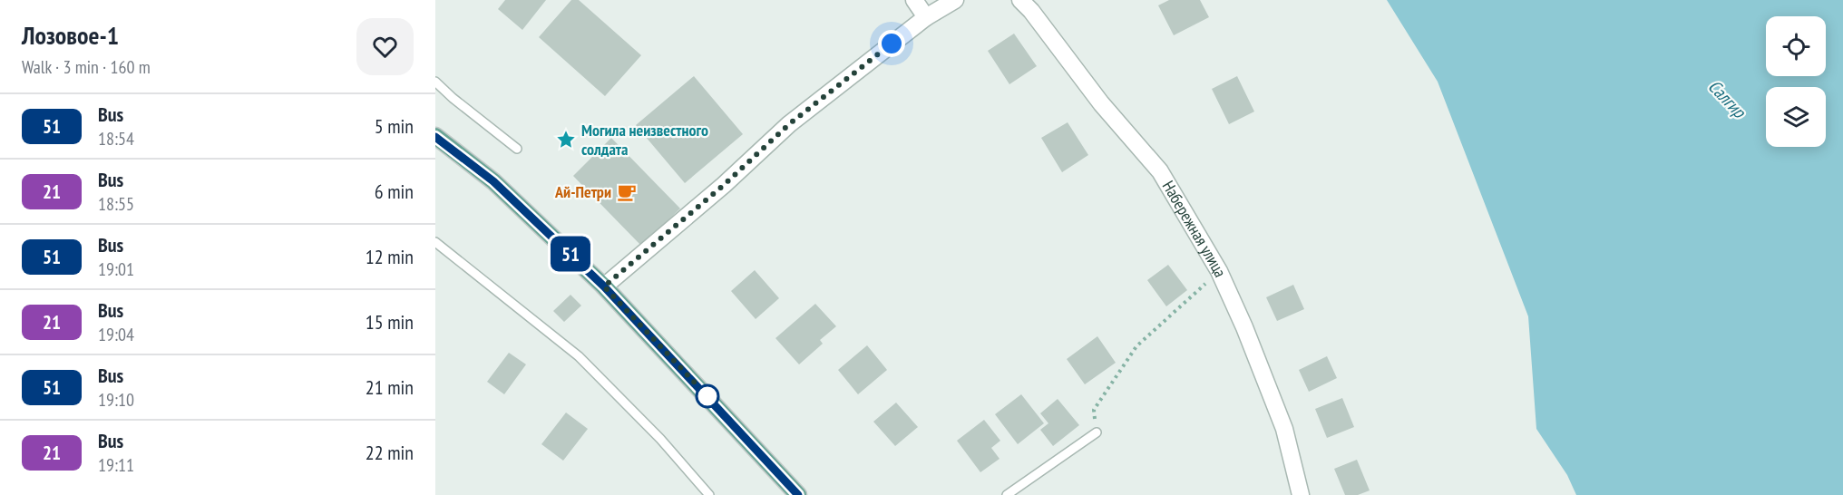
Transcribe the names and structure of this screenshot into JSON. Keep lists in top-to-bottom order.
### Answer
{
  "streets": {
    "street": ["Набережная улица"]
  },
  "water": ["Салгир"],
  "places": {
    "place": ["Могила неизвестного солдата"],
    "cafe": ["Ай-Петри"]
  },
  "lines": ["bus line 51"],
  "page": {
    "heading": ["Лозовое-1", "Walk · 3 min · 160 m"],
    "on_map": "51",
    "list": [
      {
        "mark": "51",
        "name": "Bus",
        "note": "18:54",
        "value": "5 min"
      },
      {
        "mark": "21",
        "name": "Bus",
        "note": "18:55",
        "value": "6 min"
      },
      {
        "mark": "51",
        "name": "Bus",
        "note": "19:01",
        "value": "12 min"
      },
      {
        "mark": "21",
        "name": "Bus",
        "note": "19:04",
        "value": "15 min"
      },
      {
        "mark": "51",
        "name": "Bus",
        "note": "19:10",
        "value": "21 min"
      },
      {
        "mark": "21",
        "name": "Bus",
        "note": "19:11",
        "value": "22 min"
      }
    ]
  }
}
